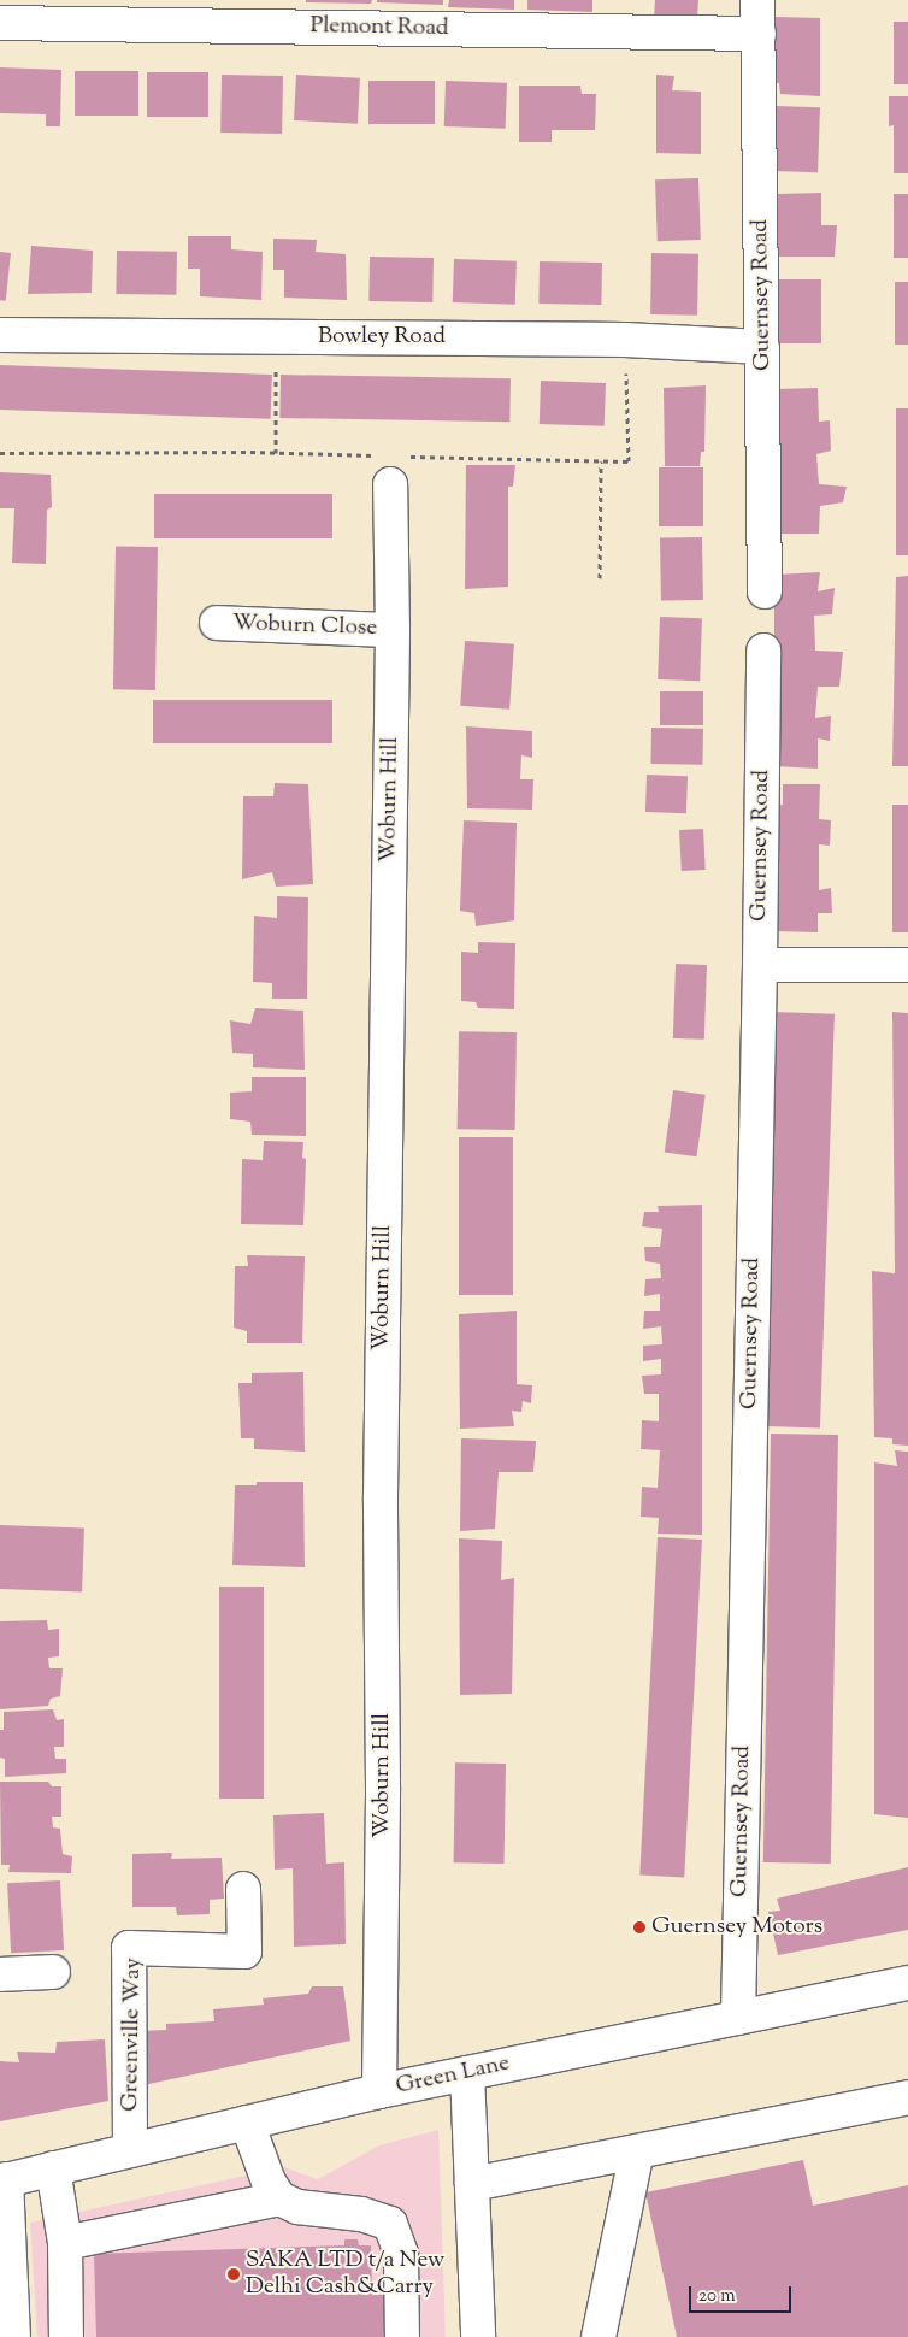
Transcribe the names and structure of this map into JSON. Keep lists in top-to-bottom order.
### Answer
{
  "streets": {
    "street": [
      "Plemont Road",
      "Guernsey Road",
      "Bowley Road",
      "Woburn Close",
      "Woburn Hill",
      "Greenville Way",
      "Green Lane"
    ]
  },
  "crossings": [
    ["Plemont Road", "Guernsey Road"],
    ["Guernsey Road", "Bowley Road"],
    ["Guernsey Road", "Green Lane"],
    ["Woburn Close", "Woburn Hill"],
    ["Woburn Hill", "Green Lane"],
    ["Greenville Way", "Green Lane"]
  ],
  "places": ["Guernsey Motors", "SAKA LTD t/a New Delhi Cash&Carry"],
  "scale_bar": "20 m"
}
